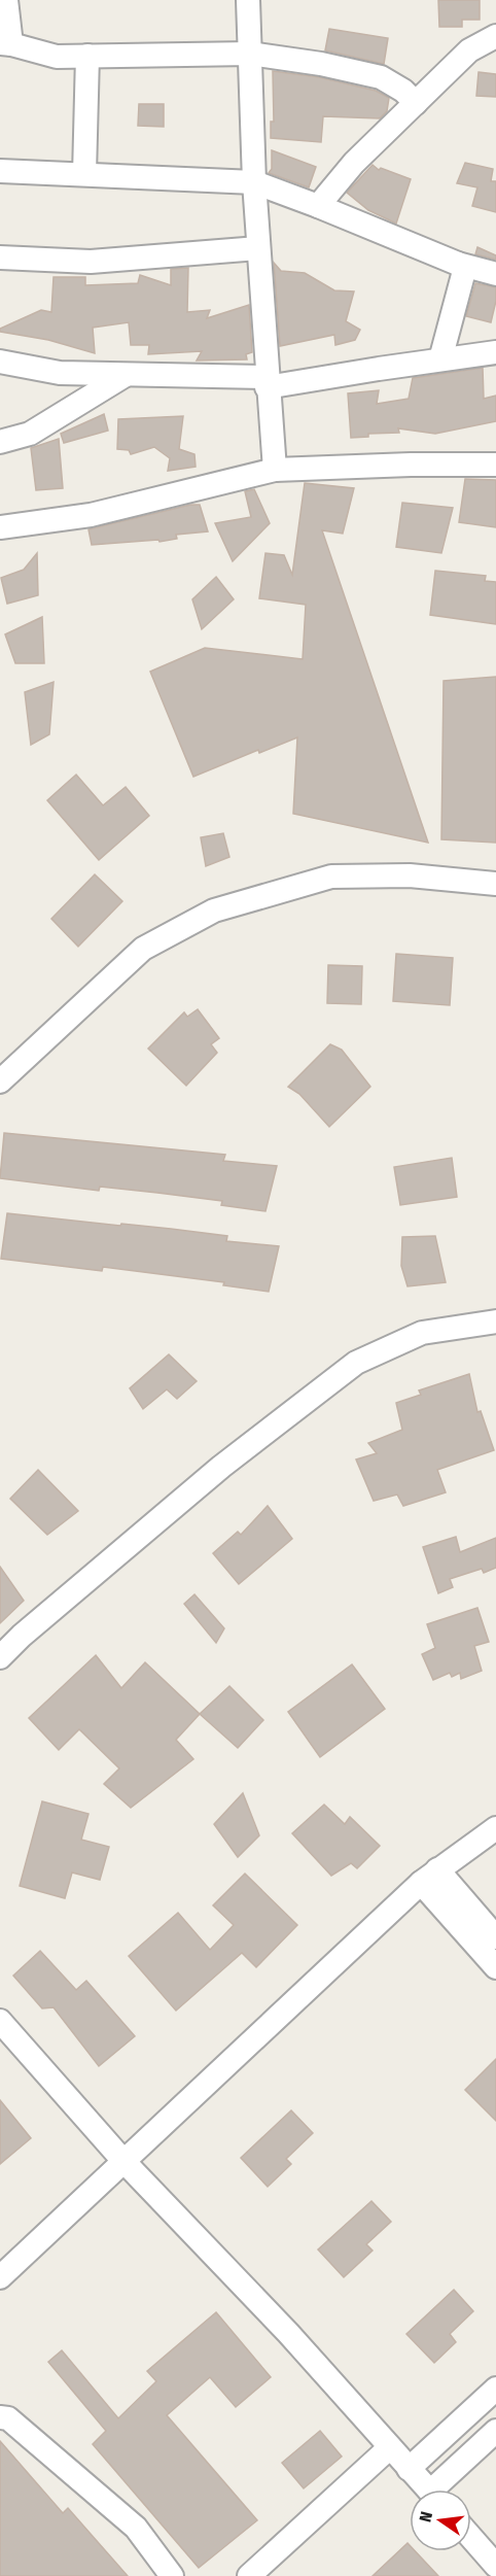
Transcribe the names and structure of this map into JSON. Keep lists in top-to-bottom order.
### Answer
{
  "north": "left"
}
